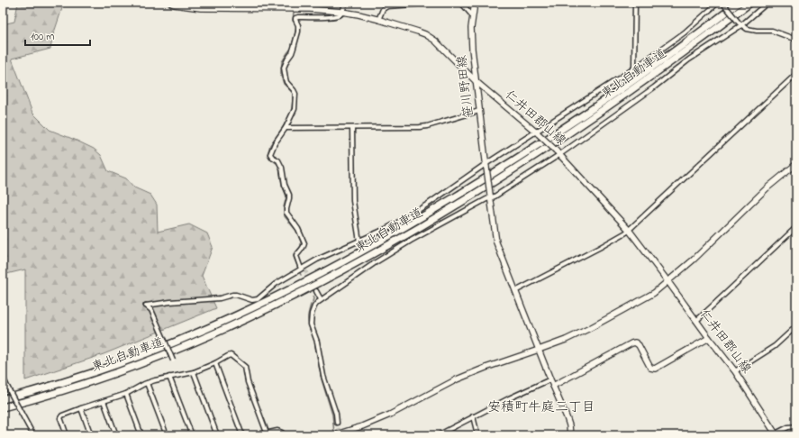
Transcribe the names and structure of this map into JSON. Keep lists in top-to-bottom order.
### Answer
{
  "streets": {
    "highway": ["東北自動車道"],
    "street": ["笹川野田線", "仁井田郡山線"]
  },
  "crossings": [
    ["笹川野田線", "仁井田郡山線"]
  ],
  "districts": ["安積町牛庭三丁目"],
  "scale_bar": "100 m"
}
